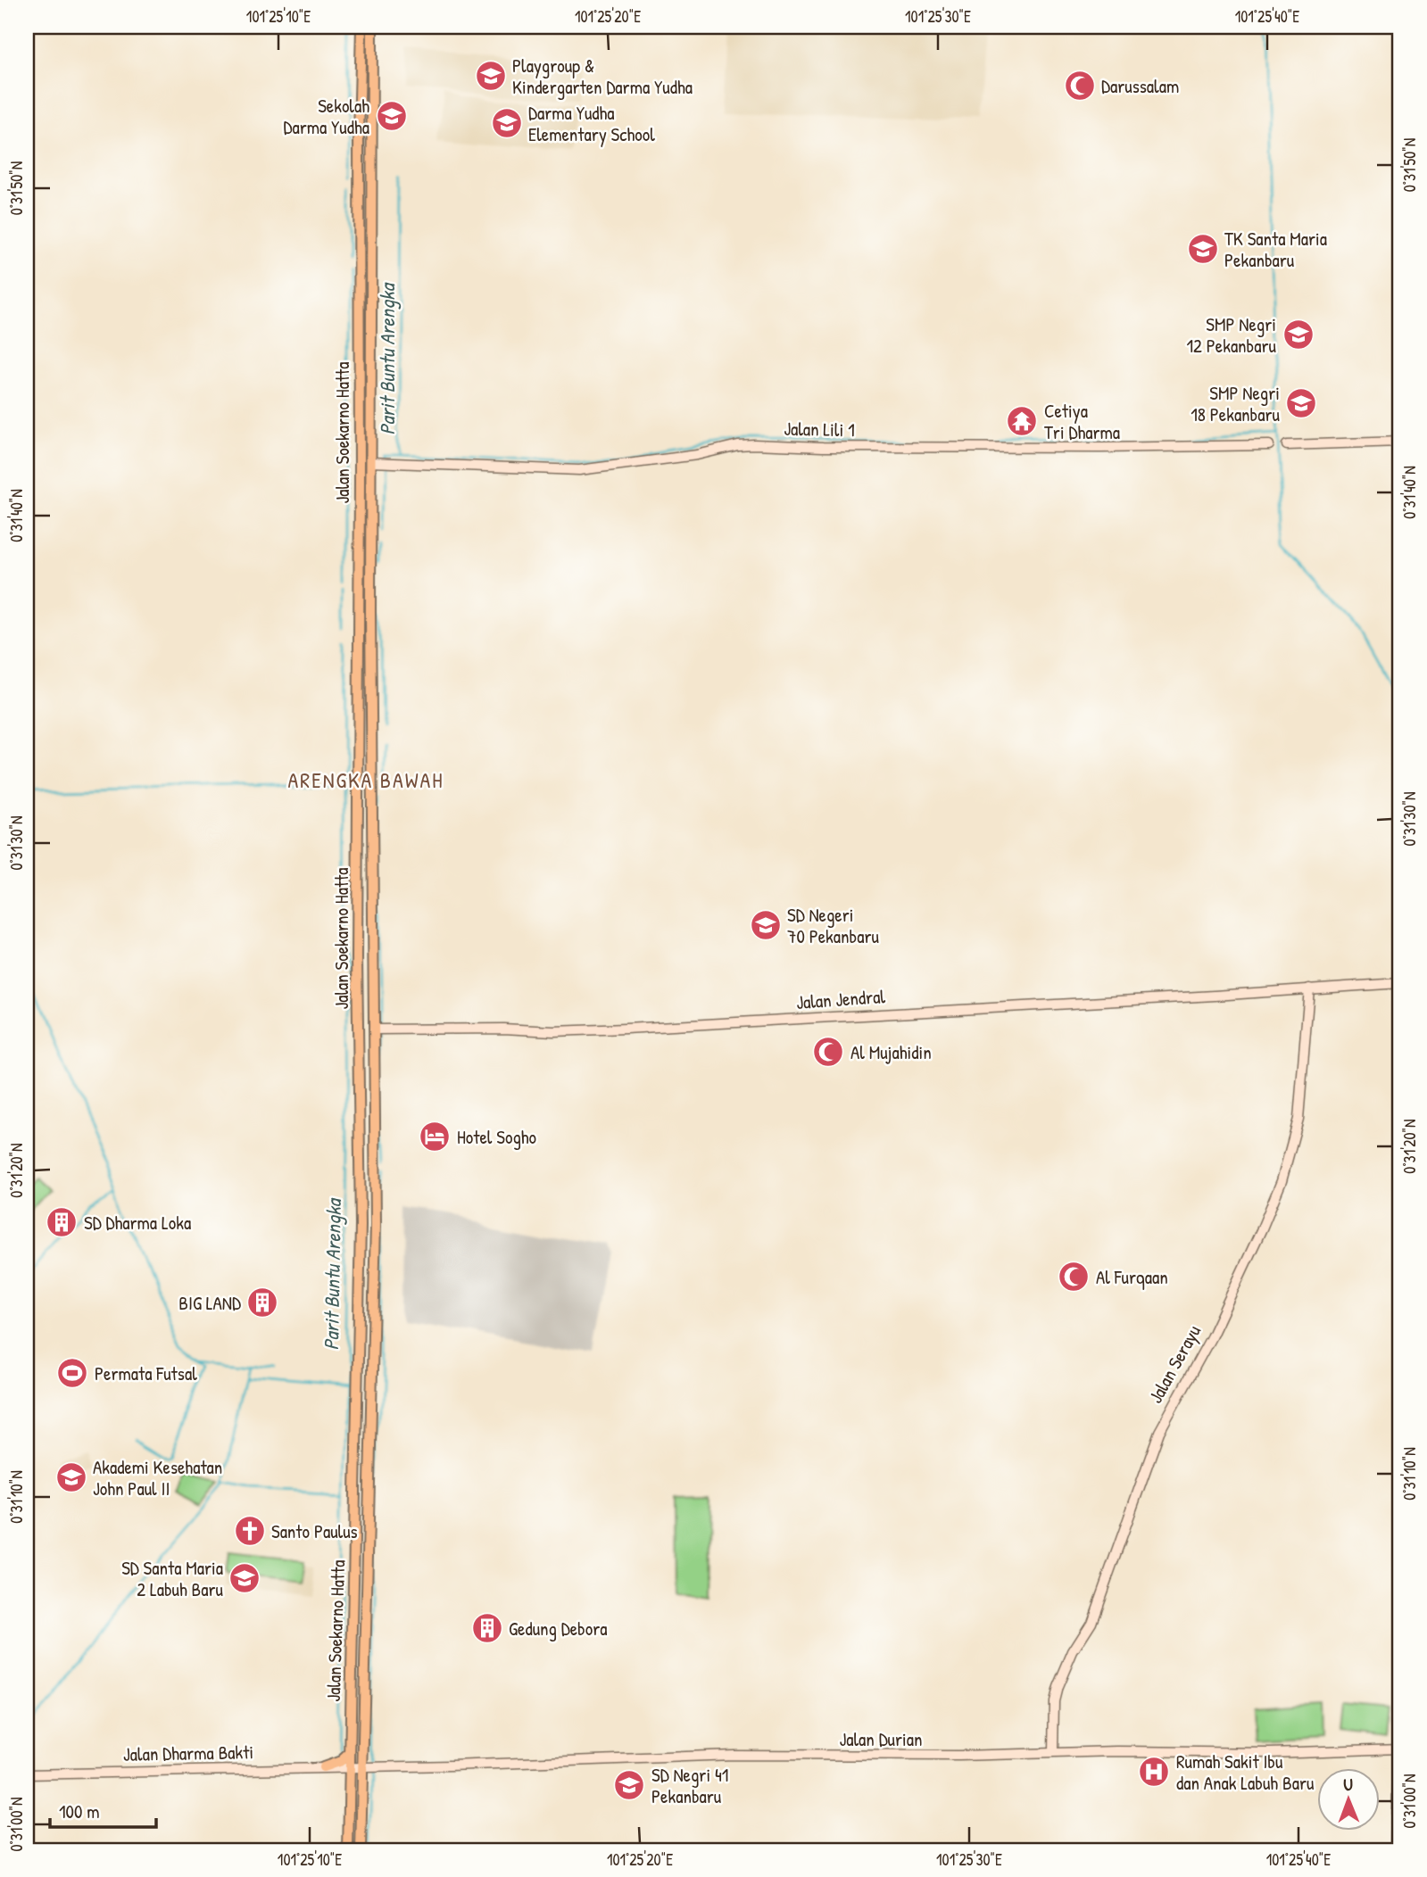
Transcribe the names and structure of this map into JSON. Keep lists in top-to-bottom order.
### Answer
{
  "streets": {
    "main road": [
      "Jalan Lili 1",
      "Jalan Soekarno Hatta",
      "Jalan Jendral",
      "Jalan Serayu",
      "Jalan Durian",
      "Jalan Dharma Bakti"
    ]
  },
  "crossings": [
    ["Jalan Lili 1", "Jalan Soekarno Hatta"],
    ["Jalan Soekarno Hatta", "Jalan Jendral"],
    ["Jalan Soekarno Hatta", "Jalan Durian"],
    ["Jalan Soekarno Hatta", "Jalan Dharma Bakti"],
    ["Jalan Jendral", "Jalan Serayu"],
    ["Jalan Serayu", "Jalan Durian"],
    ["Jalan Durian", "Jalan Dharma Bakti"]
  ],
  "districts": ["ARENGKA BAWAH"],
  "water": ["Parit Buntu Arengka"],
  "places": {
    "school or university": [
      "Playgroup & Kindergarten Darma Yudha",
      "Sekolah Darma Yudha",
      "Darma Yudha Elementary School",
      "TK Santa Maria Pekanbaru",
      "SMP Negri 12 Pekanbaru",
      "SMP Negri 18 Pekanbaru",
      "SD Negeri 70 Pekanbaru",
      "Akademi Kesehatan John Paul II",
      "SD Santa Maria 2 Labuh Baru",
      "SD Negri 41 Pekanbaru"
    ],
    "mosque": ["Darussalam", "Al Mujahidin", "Al Furqaan"],
    "temple": ["Cetiya Tri Dharma"],
    "hotel": ["Hotel Sogho"],
    "building": ["SD Dharma Loka", "BIG LAND", "Gedung Debora"],
    "sports": ["Permata Futsal"],
    "church": ["Santo Paulus"],
    "hospital": ["Rumah Sakit Ibu dan Anak Labuh Baru"]
  },
  "scale_bar": "100 m",
  "north": "top",
  "coordinates": [
    "101°25'10\"E",
    "101°25'20\"E",
    "101°25'30\"E",
    "101°25'40\"E",
    "0°31'50\"N",
    "0°31'40\"N",
    "0°31'30\"N",
    "0°31'20\"N",
    "0°31'10\"N",
    "0°31'00\"N"
  ]
}
